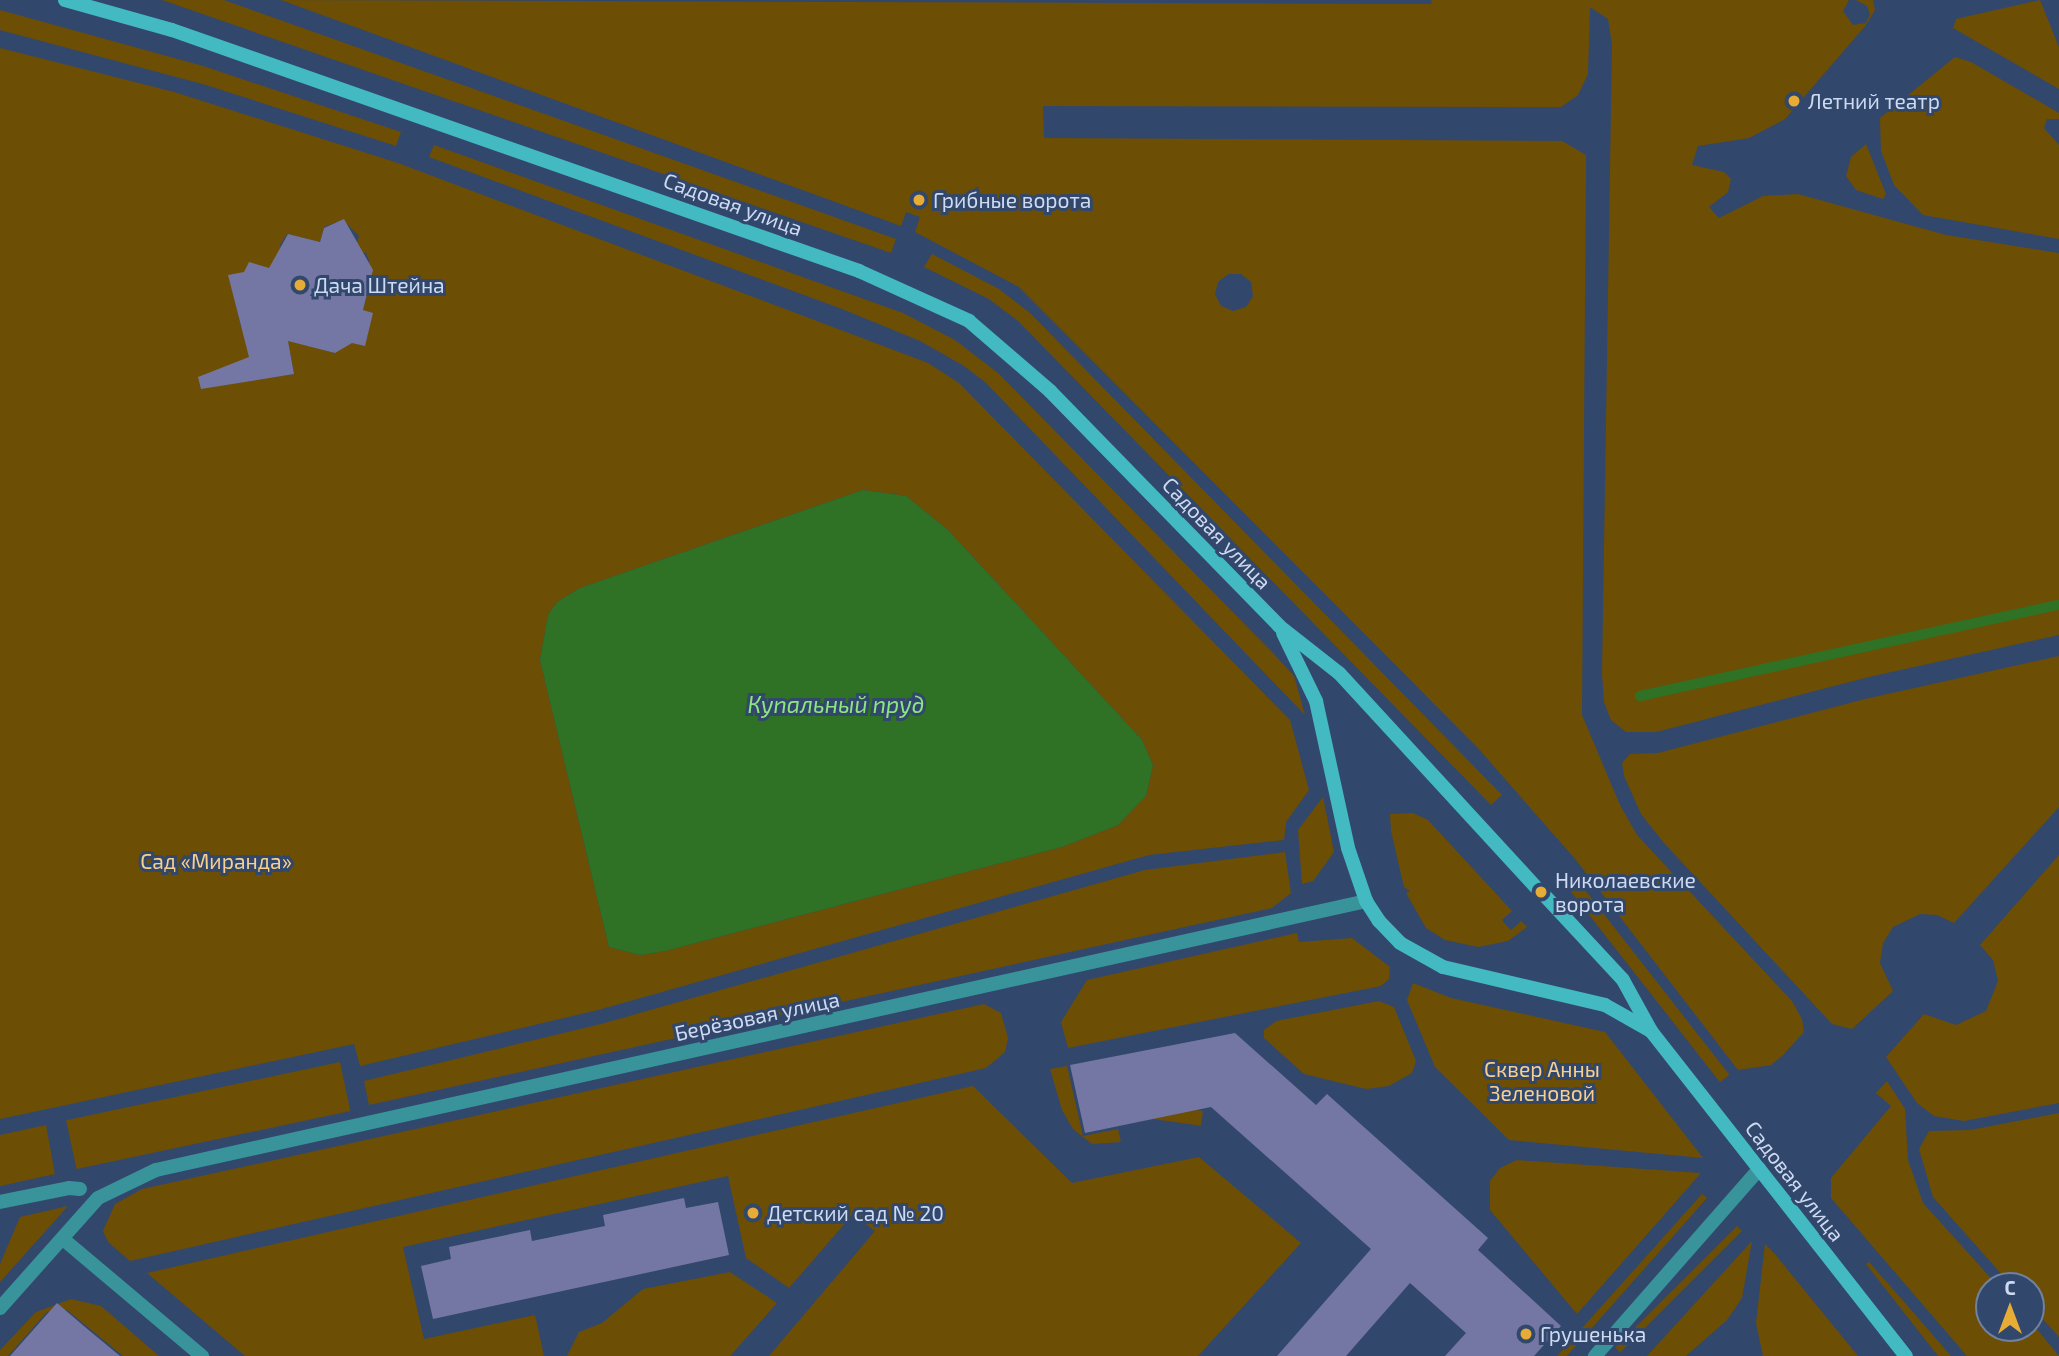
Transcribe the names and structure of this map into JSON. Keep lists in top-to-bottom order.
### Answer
{
  "streets": {
    "main road": ["Садовая улица"],
    "street": ["Берёзовая улица"]
  },
  "crossings": [
    ["Садовая улица", "Берёзовая улица"]
  ],
  "water": ["Купальный пруд"],
  "parks": ["Сад «Миранда»", "Сквер Анны Зеленовой"],
  "places": [
    "Летний театр",
    "Грибные ворота",
    "Дача Штейна",
    "Николаевские ворота",
    "Детский сад № 20",
    "Грушенька"
  ],
  "north": "top"
}
